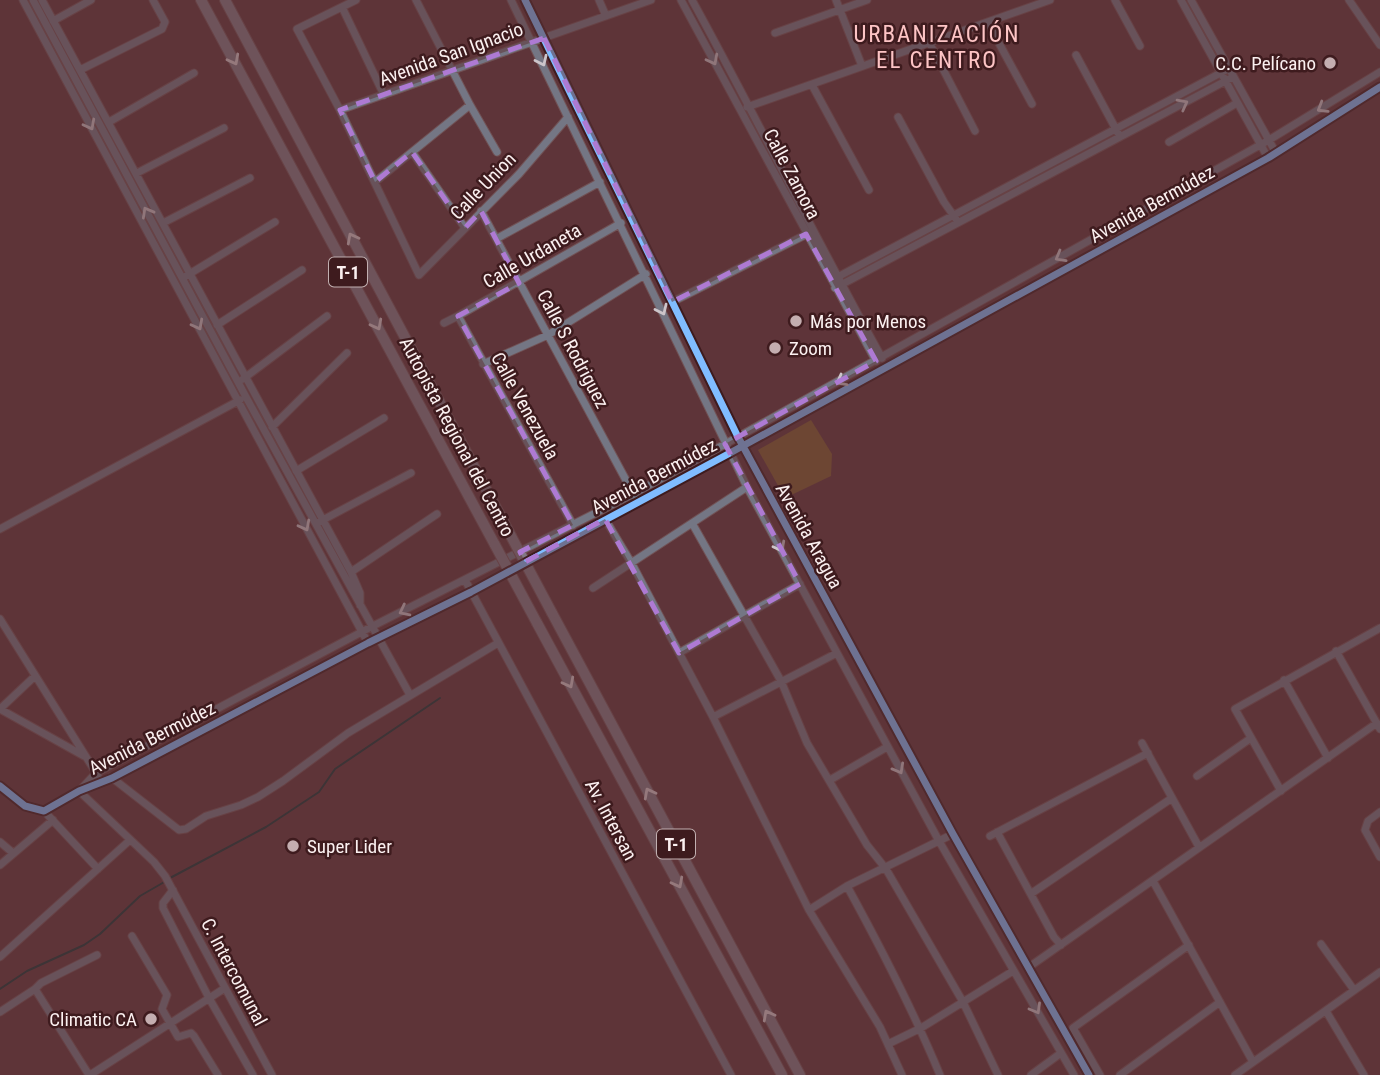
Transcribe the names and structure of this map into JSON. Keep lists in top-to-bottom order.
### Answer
{
  "streets": {
    "highway": ["T-1", "Autopista Regional del Centro"],
    "street": [
      "Avenida San Ignacio",
      "Calle Zamora",
      "Calle Union",
      "Avenida Bermúdez",
      "Calle Urdaneta",
      "Calle S Rodriguez",
      "Calle Venezuela",
      "Avenida Aragua",
      "Av. Intersan",
      "C. Intercomunal"
    ]
  },
  "crossings": [
    ["Avenida San Ignacio", "Avenida Aragua"],
    ["Calle Zamora", "Avenida Bermúdez"],
    ["Calle Union", "Calle S Rodriguez"],
    ["Calle Union", "Avenida Aragua"],
    ["Avenida Bermúdez", "Calle S Rodriguez"],
    ["Avenida Bermúdez", "Calle Venezuela"],
    ["Avenida Bermúdez", "Avenida Aragua"],
    ["Avenida Bermúdez", "Av. Intersan"],
    ["Avenida Bermúdez", "C. Intercomunal"],
    ["Calle Urdaneta", "Calle S Rodriguez"],
    ["Calle Urdaneta", "Calle Venezuela"],
    ["Calle Urdaneta", "Avenida Aragua"]
  ],
  "districts": ["URBANIZACIÓN EL CENTRO"],
  "places": [
    "C.C. Pelícano",
    "Más por Menos",
    "Zoom",
    "Super Lider",
    "Climatic CA"
  ]
}
